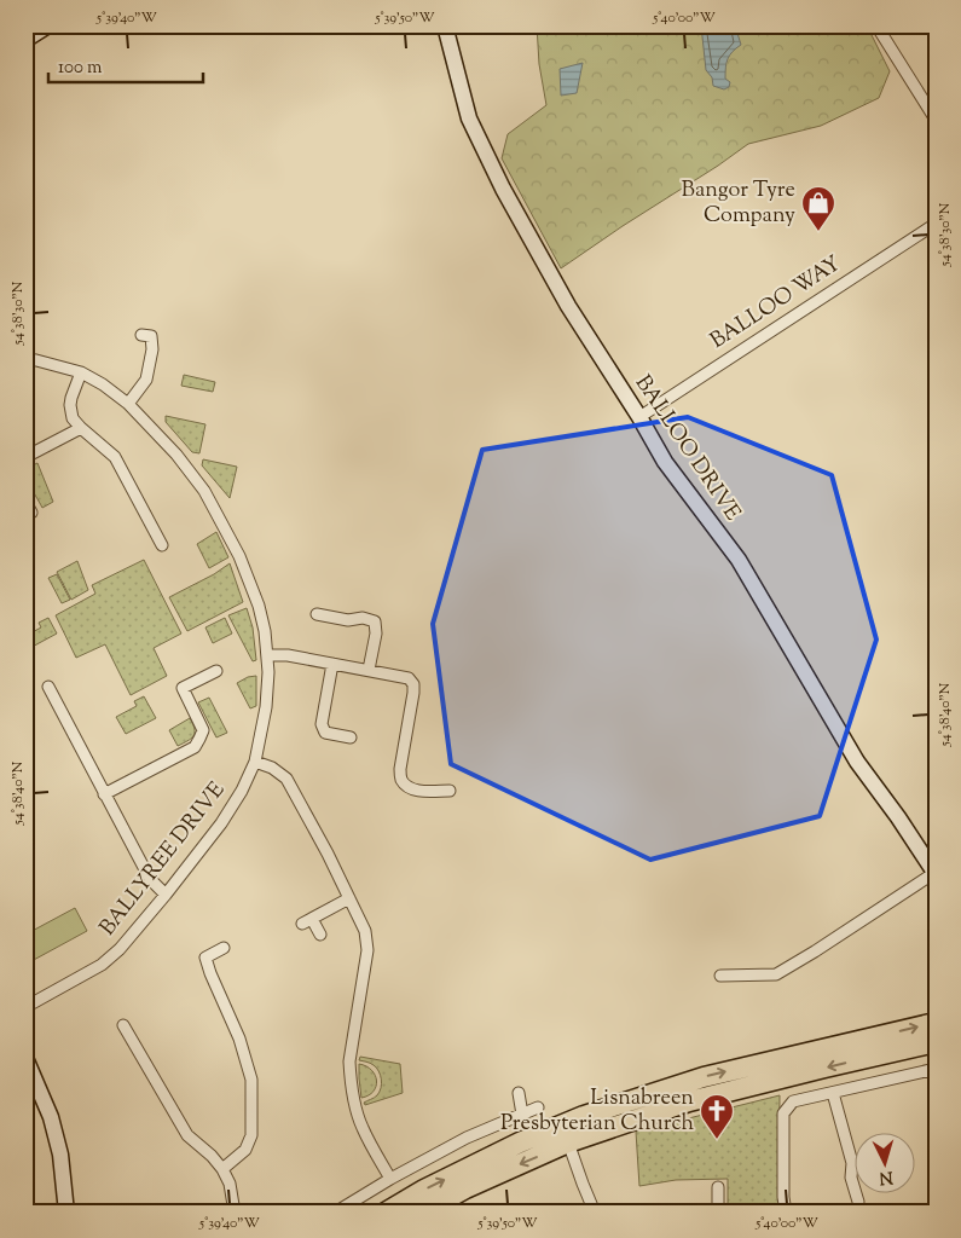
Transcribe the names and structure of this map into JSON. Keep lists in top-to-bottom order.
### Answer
{
  "streets": {
    "street": ["BALLOO WAY", "BALLOO DRIVE", "BALLYREE DRIVE"]
  },
  "crossings": [
    ["BALLOO WAY", "BALLOO DRIVE"]
  ],
  "places": {
    "shop": ["Bangor Tyre Company"],
    "church": ["Lisnabreen Presbyterian Church"]
  },
  "scale_bar": "100 m",
  "north": "bottom",
  "coordinates": [
    "5°39'40\"W",
    "5°39'50\"W",
    "5°40'00\"W",
    "54°38'30\"N",
    "54°38'40\"N"
  ]
}
